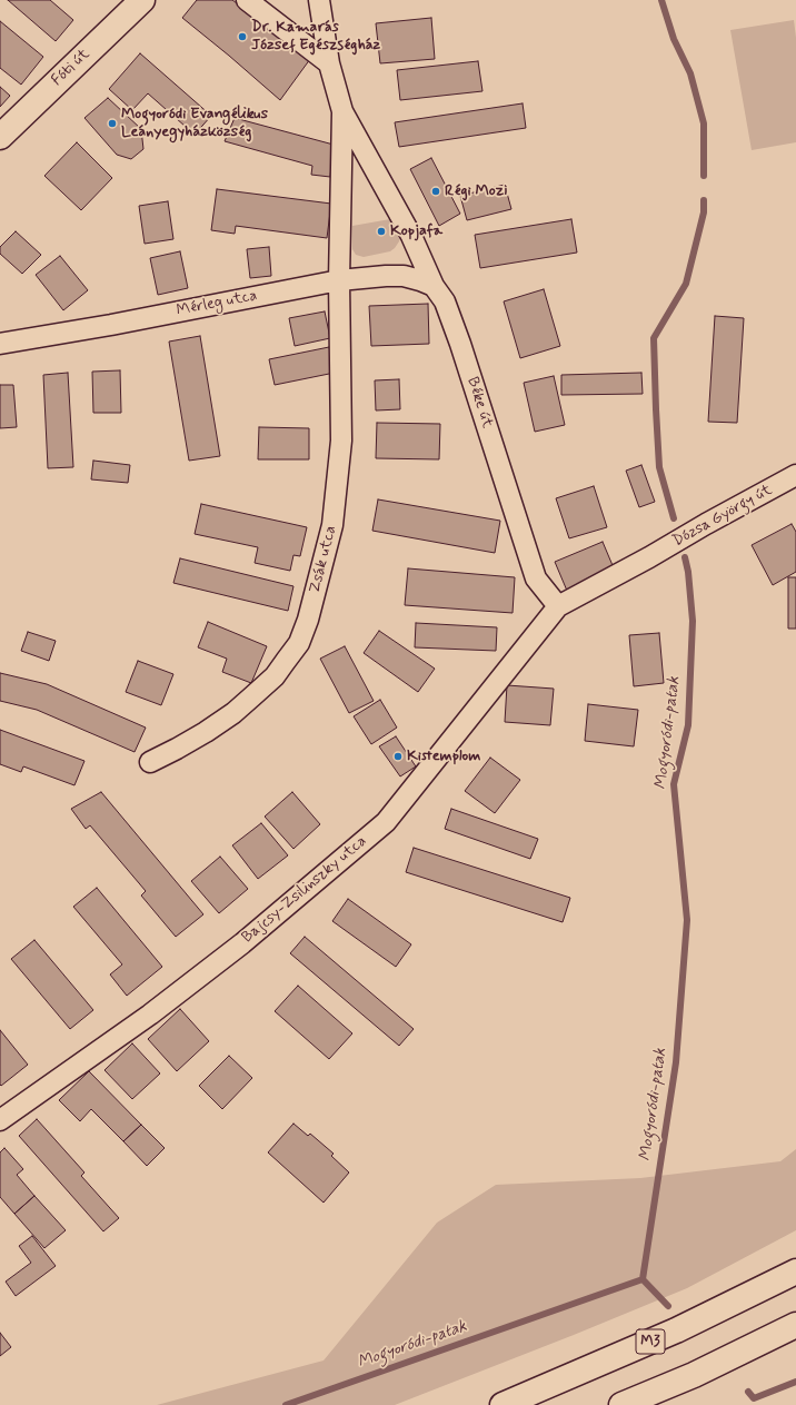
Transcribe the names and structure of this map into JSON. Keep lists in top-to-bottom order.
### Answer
{
  "streets": {
    "main road": ["Fóti út", "M3"],
    "street": [
      "Mérleg utca",
      "Béke út",
      "Dózsa György út",
      "Zsák utca",
      "Bajcsy-Zsilinszky utca"
    ]
  },
  "crossings": [
    ["Mérleg utca", "Béke út"],
    ["Mérleg utca", "Zsák utca"],
    ["Béke út", "Dózsa György út"],
    ["Béke út", "Zsák utca"],
    ["Béke út", "Bajcsy-Zsilinszky utca"],
    ["Dózsa György út", "Bajcsy-Zsilinszky utca"]
  ],
  "water": ["Mogyoródi-patak"],
  "places": [
    "Dr. Kamarás József Egészségház",
    "Mogyoródi Evangélikus Leányegyházközség",
    "Régi Mozi",
    "Kopjafa",
    "Kistemplom"
  ]
}
